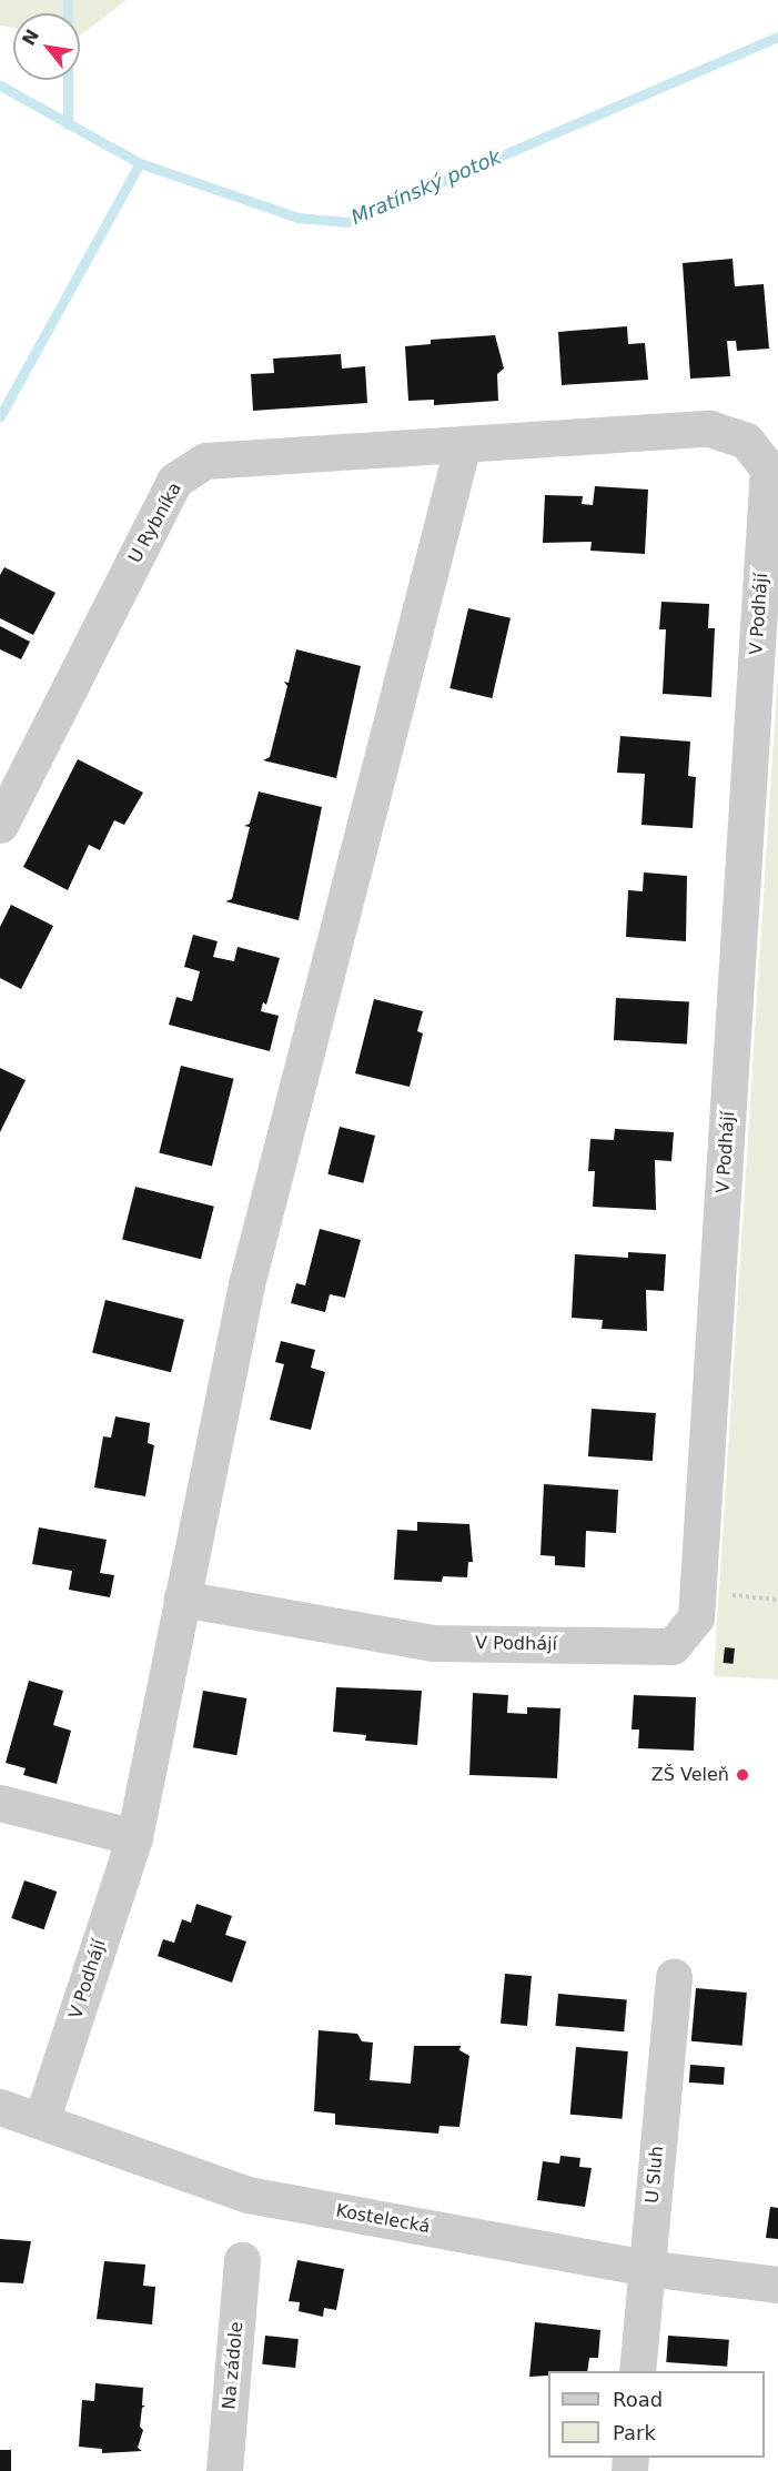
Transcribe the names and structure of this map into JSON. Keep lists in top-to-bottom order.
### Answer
{
  "streets": {
    "street": [
      "U Rybníka",
      "V Podhájí",
      "U Sluh",
      "Kostelecká",
      "Na zádole"
    ]
  },
  "crossings": [
    ["U Rybníka", "V Podhájí"],
    ["V Podhájí", "Kostelecká"],
    ["U Sluh", "Kostelecká"]
  ],
  "water": ["Mratínský potok"],
  "places": ["ZŠ Veleň"],
  "legend": ["Road", "Park"],
  "north": "top left"
}
